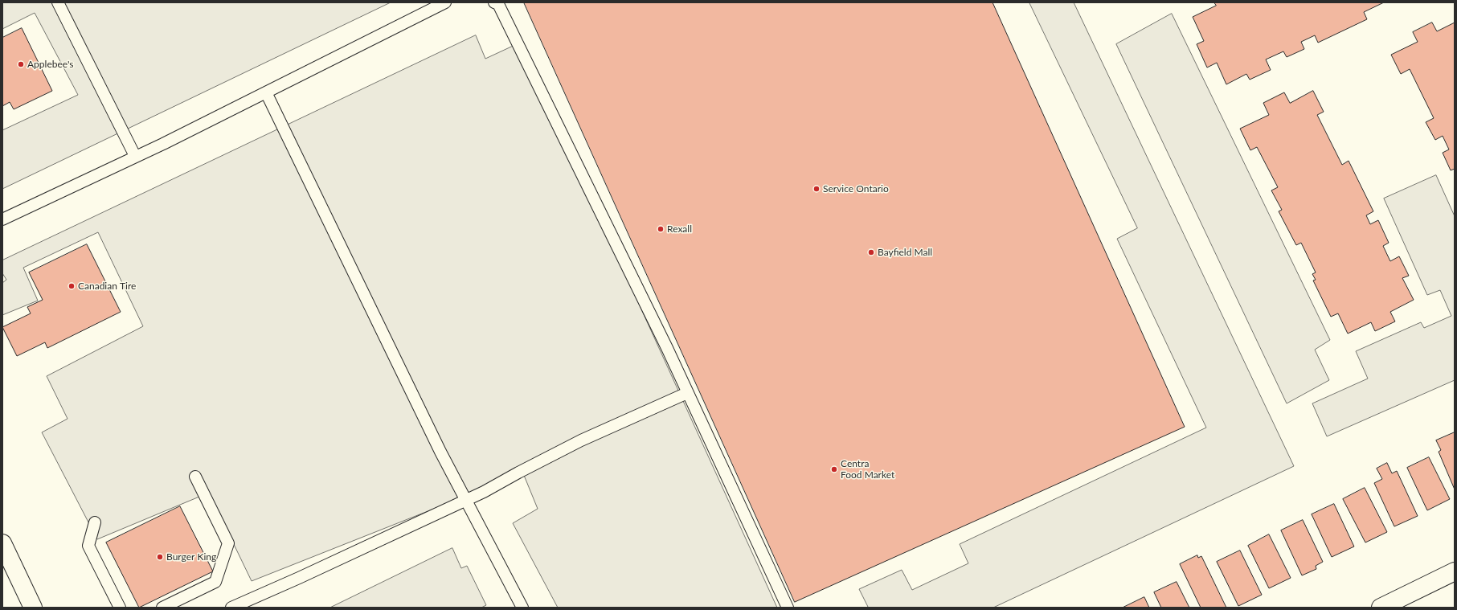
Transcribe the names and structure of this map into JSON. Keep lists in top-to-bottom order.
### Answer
{
  "places": [
    "Applebee's",
    "Service Ontario",
    "Rexall",
    "Bayfield Mall",
    "Canadian Tire",
    "Centra Food Market",
    "Burger King"
  ]
}
